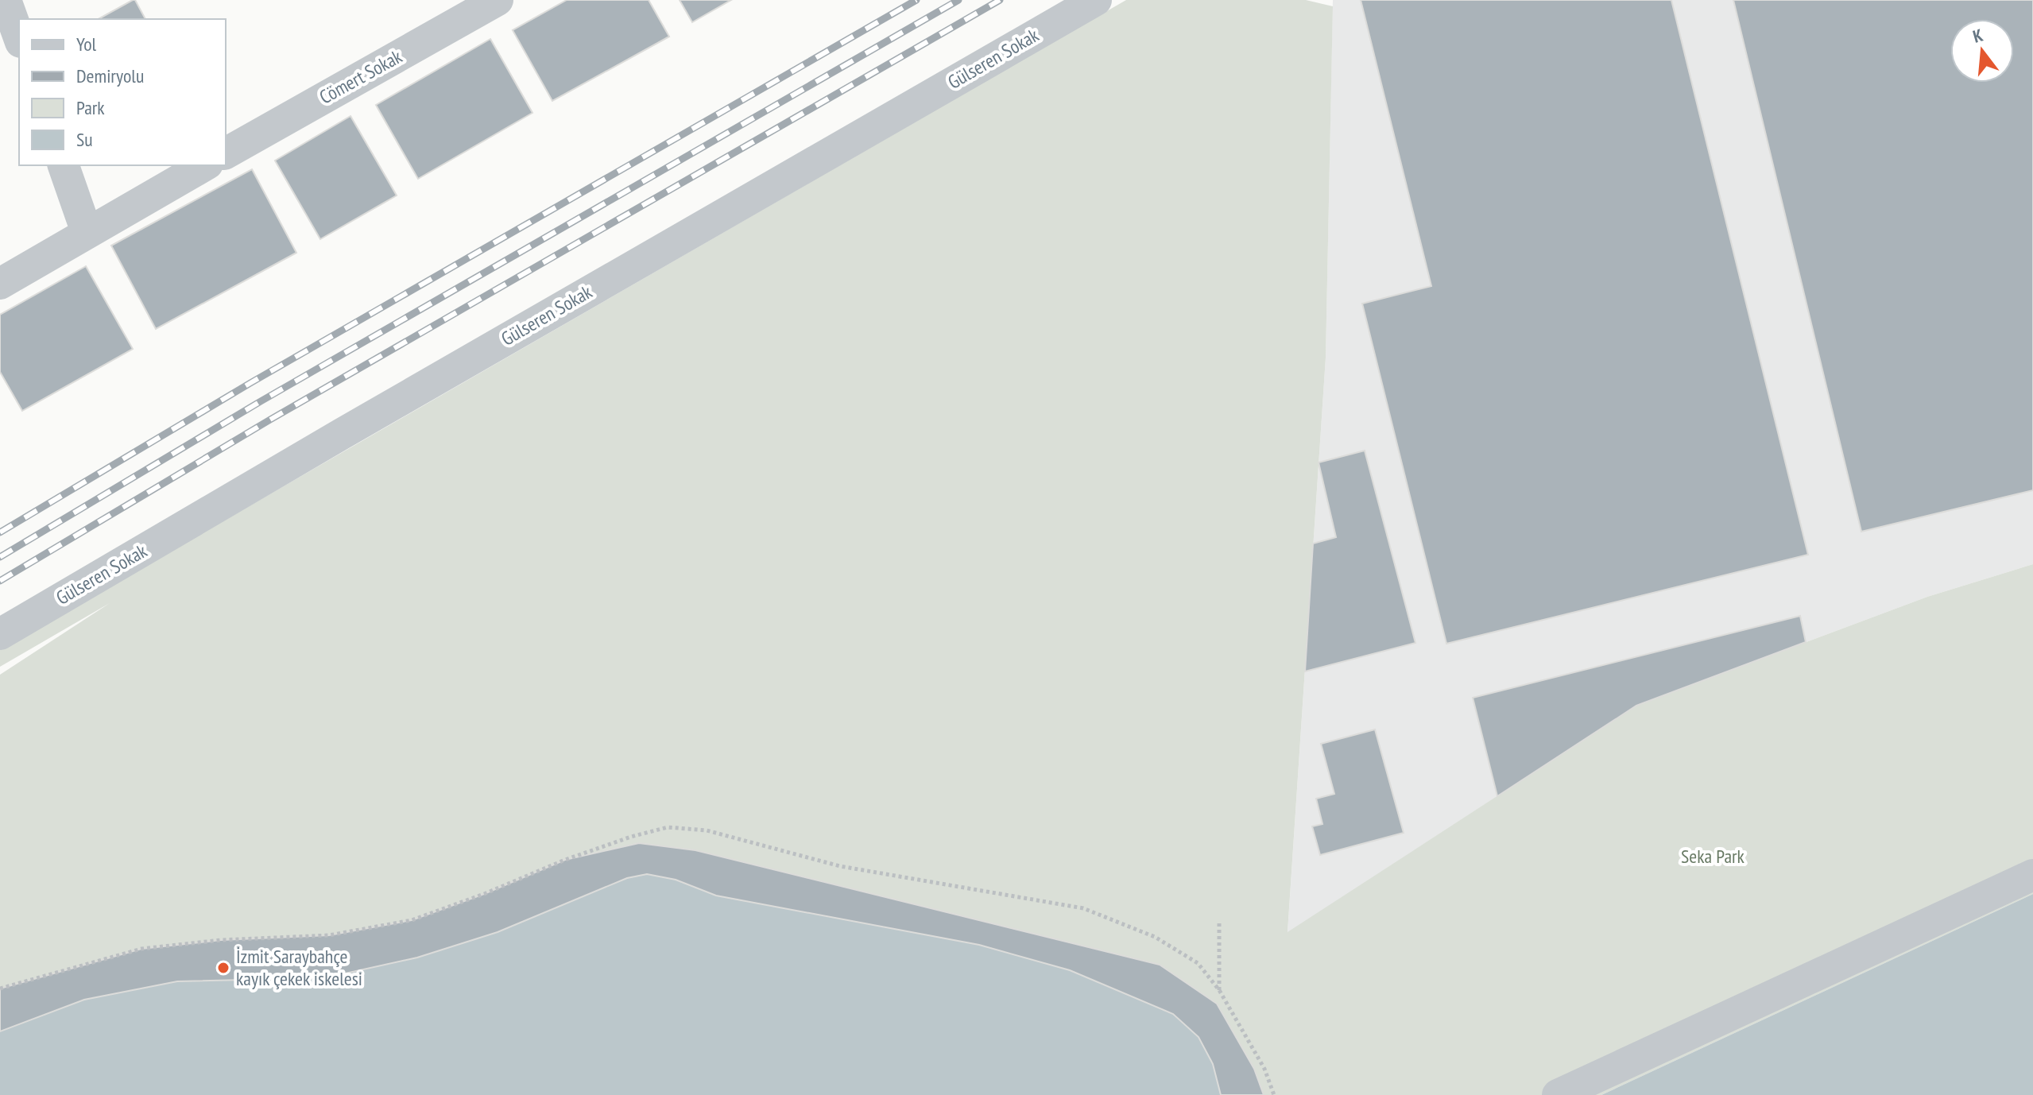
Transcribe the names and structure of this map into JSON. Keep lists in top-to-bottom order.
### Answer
{
  "streets": {
    "street": ["Gülseren Sokak", "Cömert Sokak"]
  },
  "parks": ["Seka Park"],
  "places": ["İzmit Saraybahçe kayık çekek iskelesi"],
  "legend": [
    "Yol",
    "Demiryolu",
    "Park",
    "Su"
  ],
  "north": "top"
}
